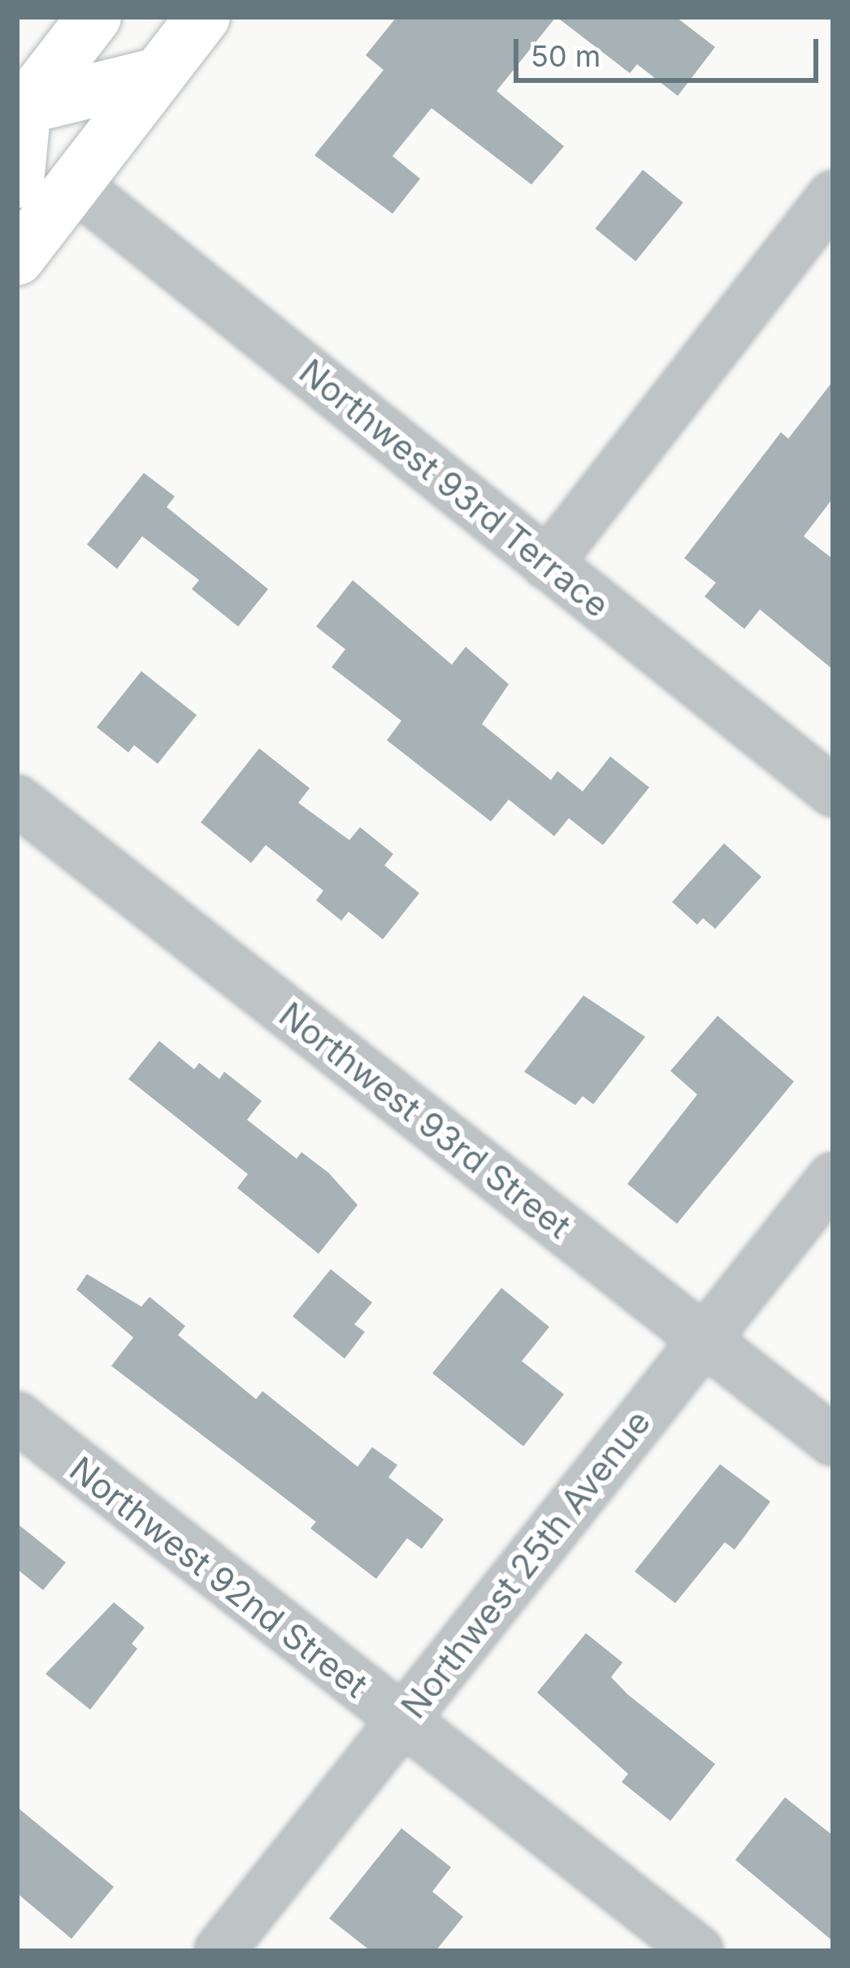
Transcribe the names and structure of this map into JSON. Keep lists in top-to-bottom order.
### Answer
{
  "streets": {
    "street": [
      "Northwest 93rd Terrace",
      "Northwest 93rd Street",
      "Northwest 25th Avenue",
      "Northwest 92nd Street"
    ]
  },
  "crossings": [
    ["Northwest 93rd Street", "Northwest 25th Avenue"],
    ["Northwest 25th Avenue", "Northwest 92nd Street"]
  ],
  "scale_bar": "50 m"
}
